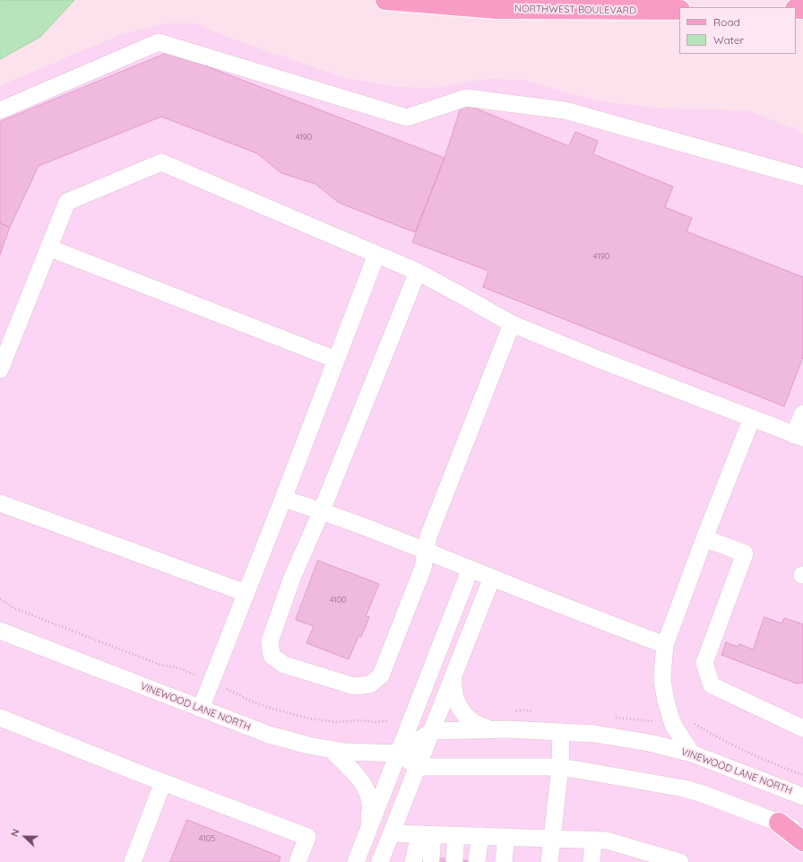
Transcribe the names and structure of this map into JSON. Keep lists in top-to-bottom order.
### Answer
{
  "streets": {
    "main road": ["NORTHWEST BOULEVARD"],
    "street": ["VINEWOOD LANE NORTH"]
  },
  "house_numbers": [
    "4190",
    "4190",
    "4100",
    "4105"
  ],
  "legend": ["Road", "Water"],
  "north": "left"
}
